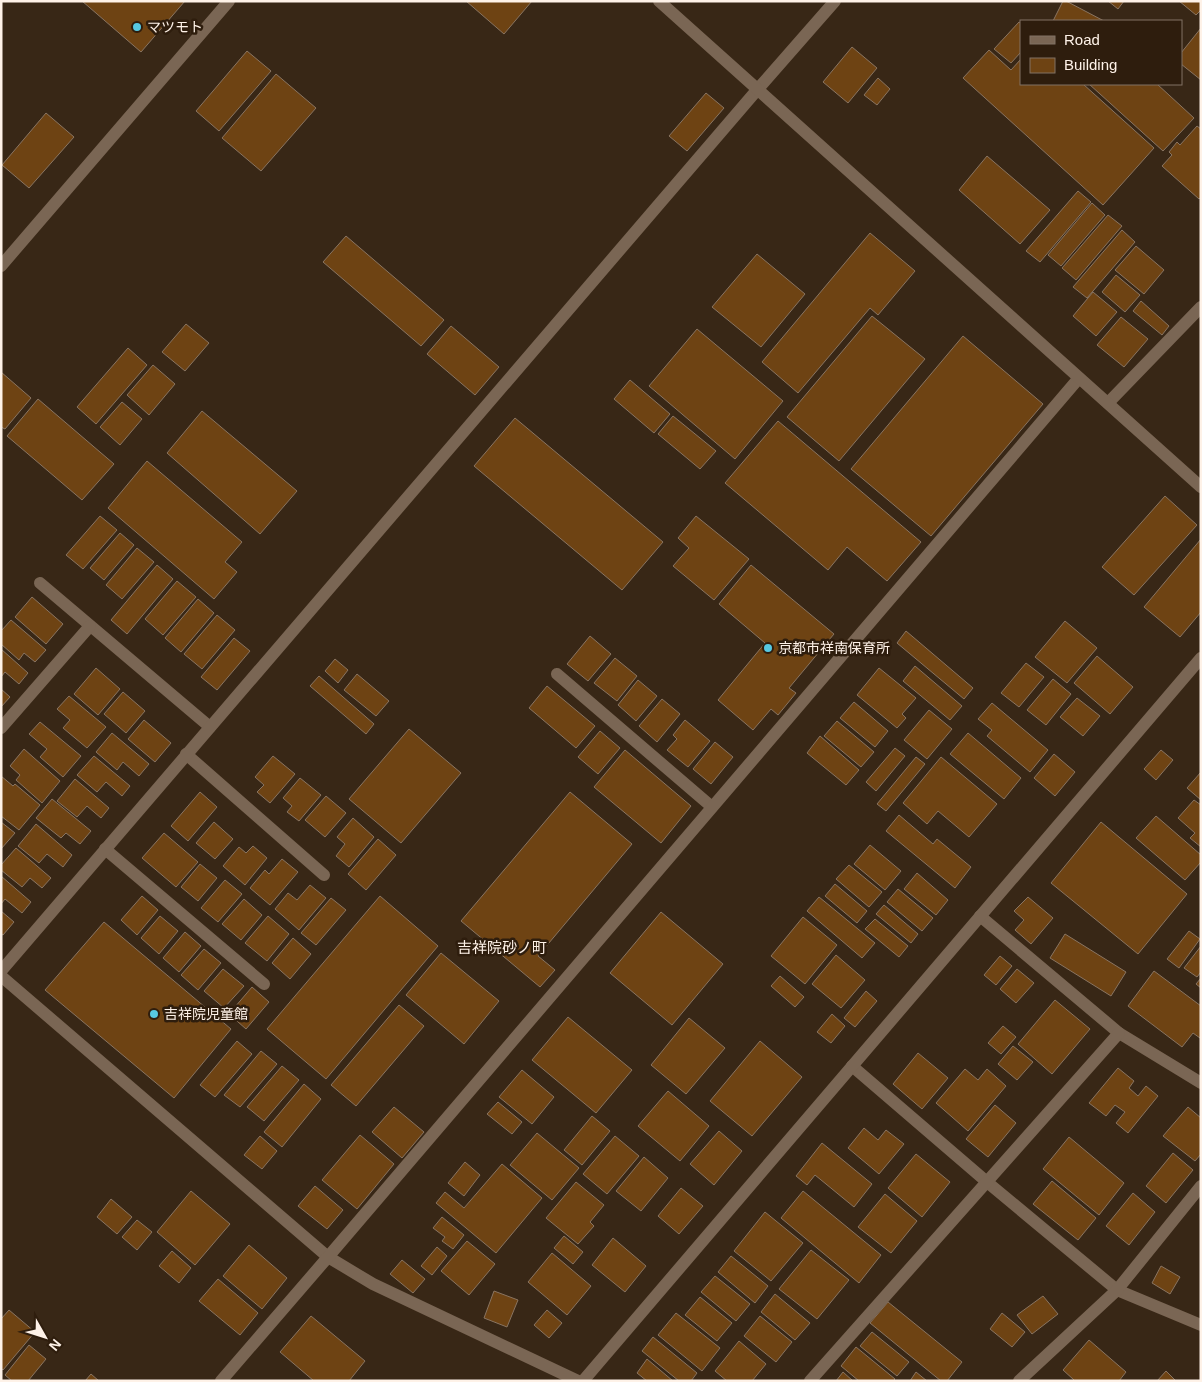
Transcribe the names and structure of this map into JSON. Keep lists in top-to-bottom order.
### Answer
{
  "districts": ["吉祥院砂ノ町"],
  "places": ["マツモト", "京都市祥南保育所", "吉祥院児童館"],
  "legend": ["Road", "Building"],
  "north": "bottom right"
}
